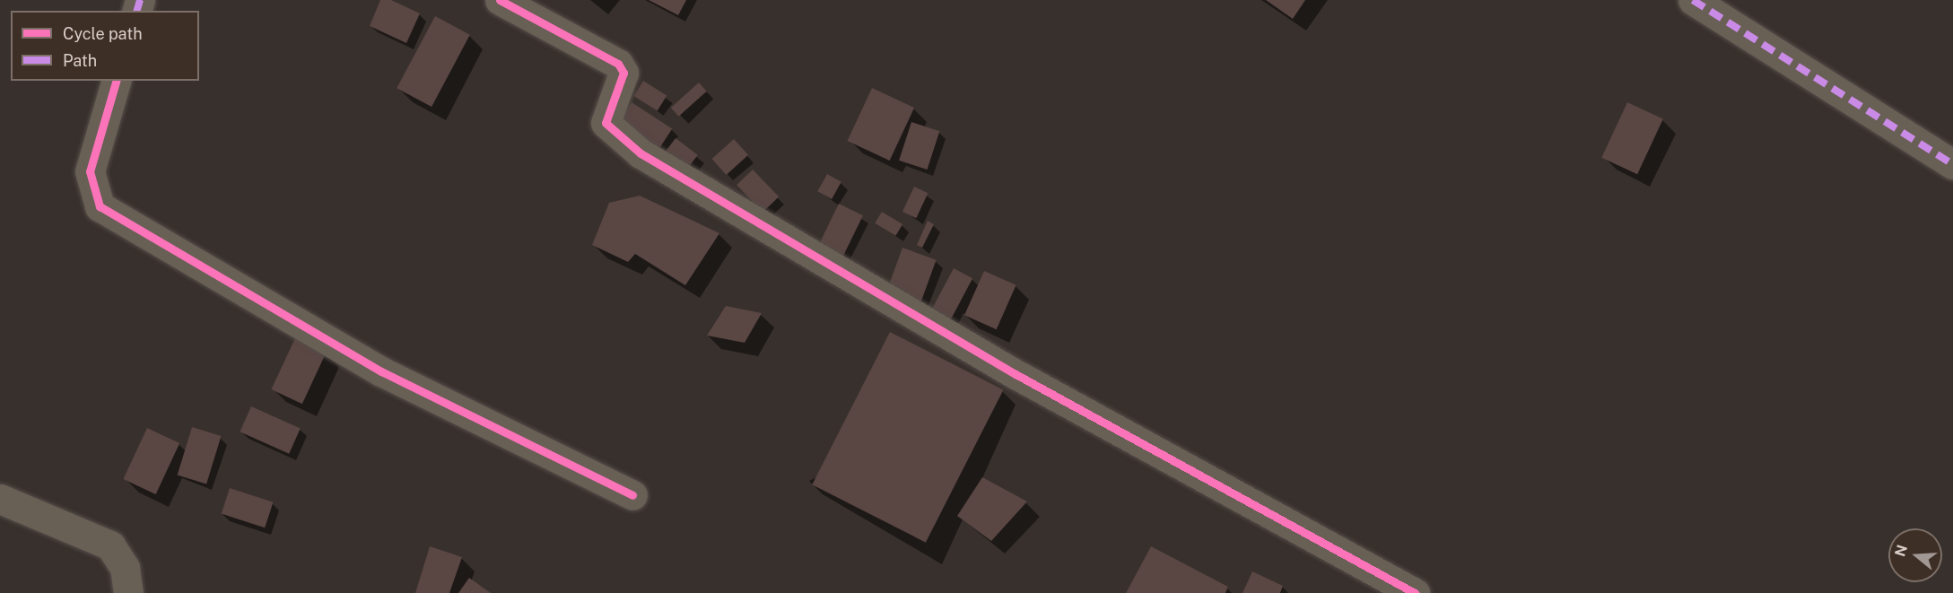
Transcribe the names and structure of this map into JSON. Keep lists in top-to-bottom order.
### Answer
{
  "legend": ["Cycle path", "Path"],
  "north": "left"
}
